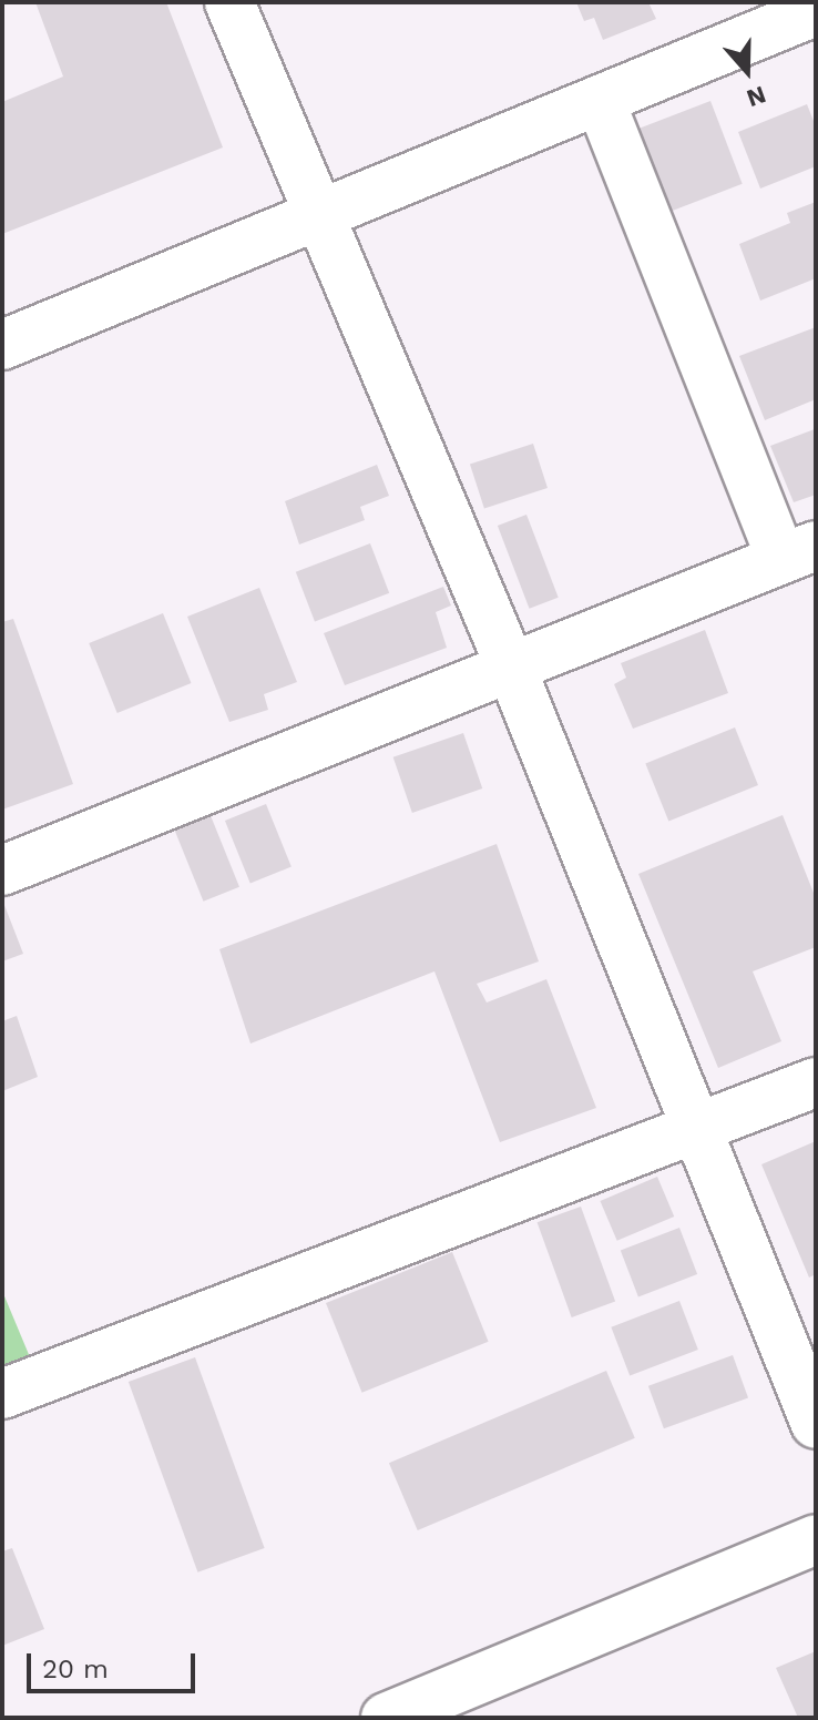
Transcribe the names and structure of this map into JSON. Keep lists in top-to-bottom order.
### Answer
{
  "scale_bar": "20 m",
  "north": "bottom"
}
